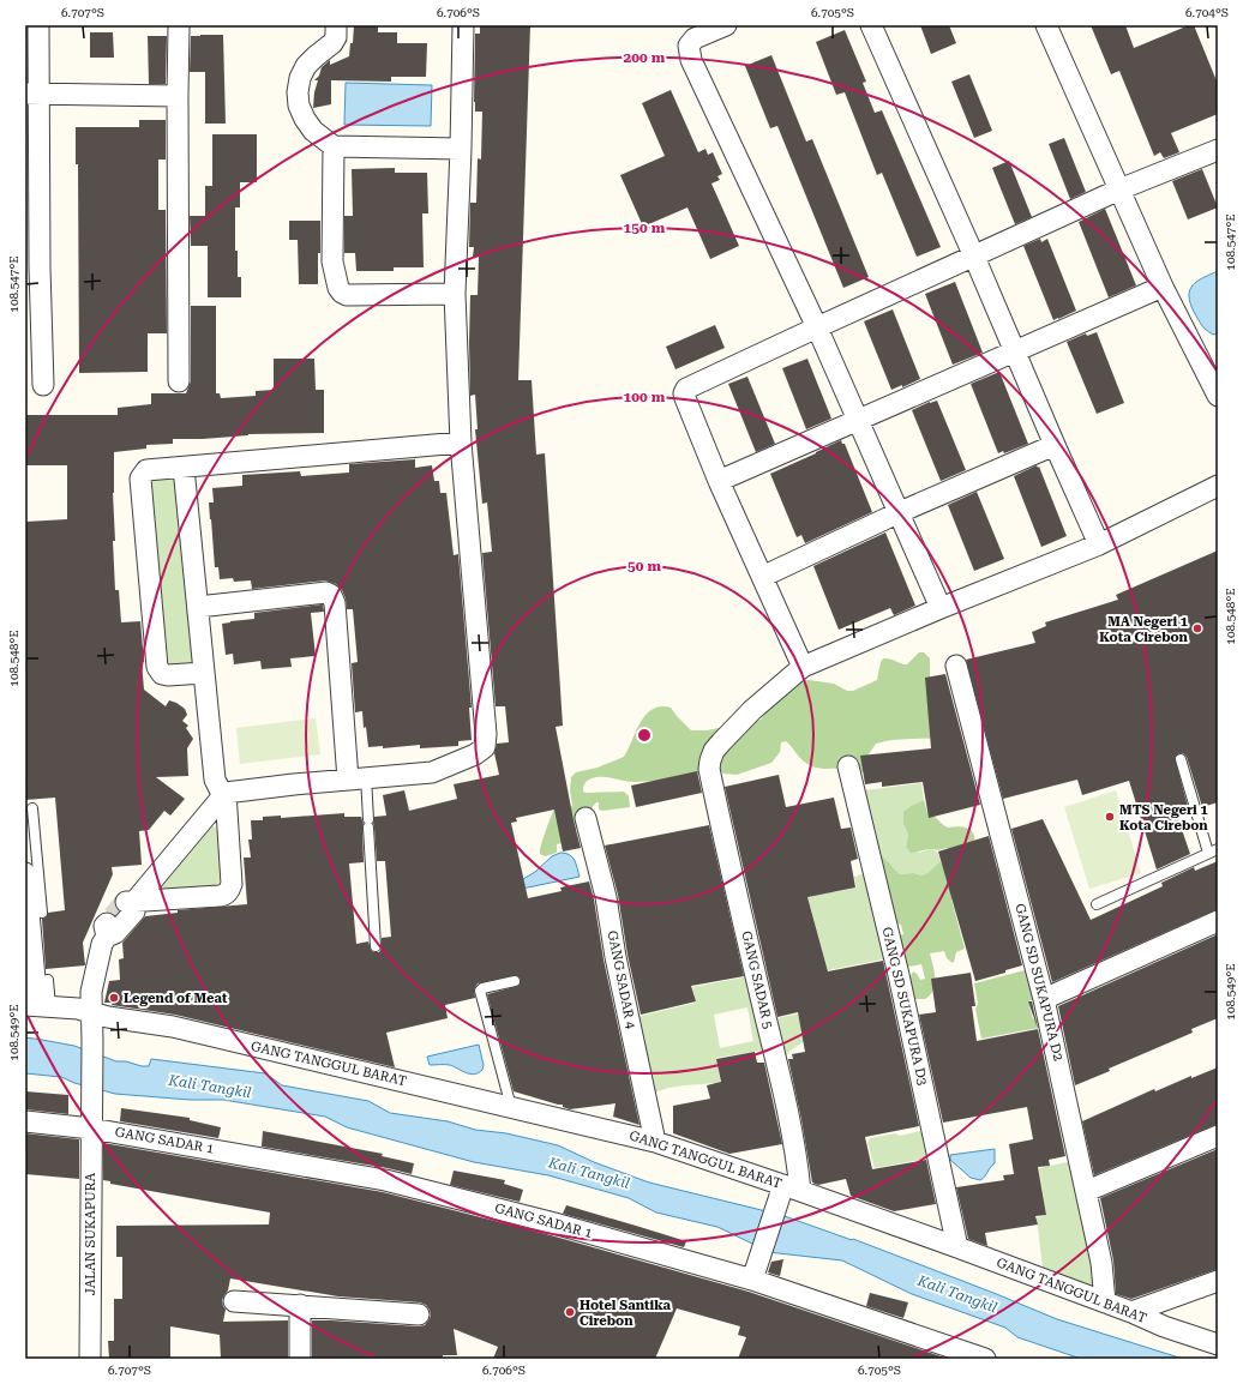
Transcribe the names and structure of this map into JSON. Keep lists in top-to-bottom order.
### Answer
{
  "streets": {
    "street": [
      "GANG SADAR 4",
      "GANG SADAR 5",
      "GANG SD SUKAPURA D2",
      "GANG SD SUKAPURA D3",
      "GANG TANGGUL BARAT",
      "GANG SADAR 1",
      "JALAN SUKAPURA"
    ]
  },
  "crossings": [
    ["GANG SADAR 4", "GANG TANGGUL BARAT"],
    ["GANG SADAR 5", "GANG TANGGUL BARAT"],
    ["GANG SD SUKAPURA D2", "GANG TANGGUL BARAT"],
    ["GANG SD SUKAPURA D3", "GANG TANGGUL BARAT"],
    ["GANG TANGGUL BARAT", "JALAN SUKAPURA"],
    ["GANG SADAR 1", "JALAN SUKAPURA"]
  ],
  "water": ["Kali Tangkil"],
  "places": [
    "MA Negeri 1 Kota Cirebon",
    "MTS Negeri 1 Kota Cirebon",
    "Legend of Meat",
    "Hotel Santika Cirebon"
  ],
  "coordinates": [
    "6.707°S",
    "6.706°S",
    "6.705°S",
    "6.704°S",
    "108.547°E",
    "108.548°E",
    "108.549°E"
  ],
  "rings": [
    "200 m",
    "150 m",
    "100 m",
    "50 m"
  ]
}
